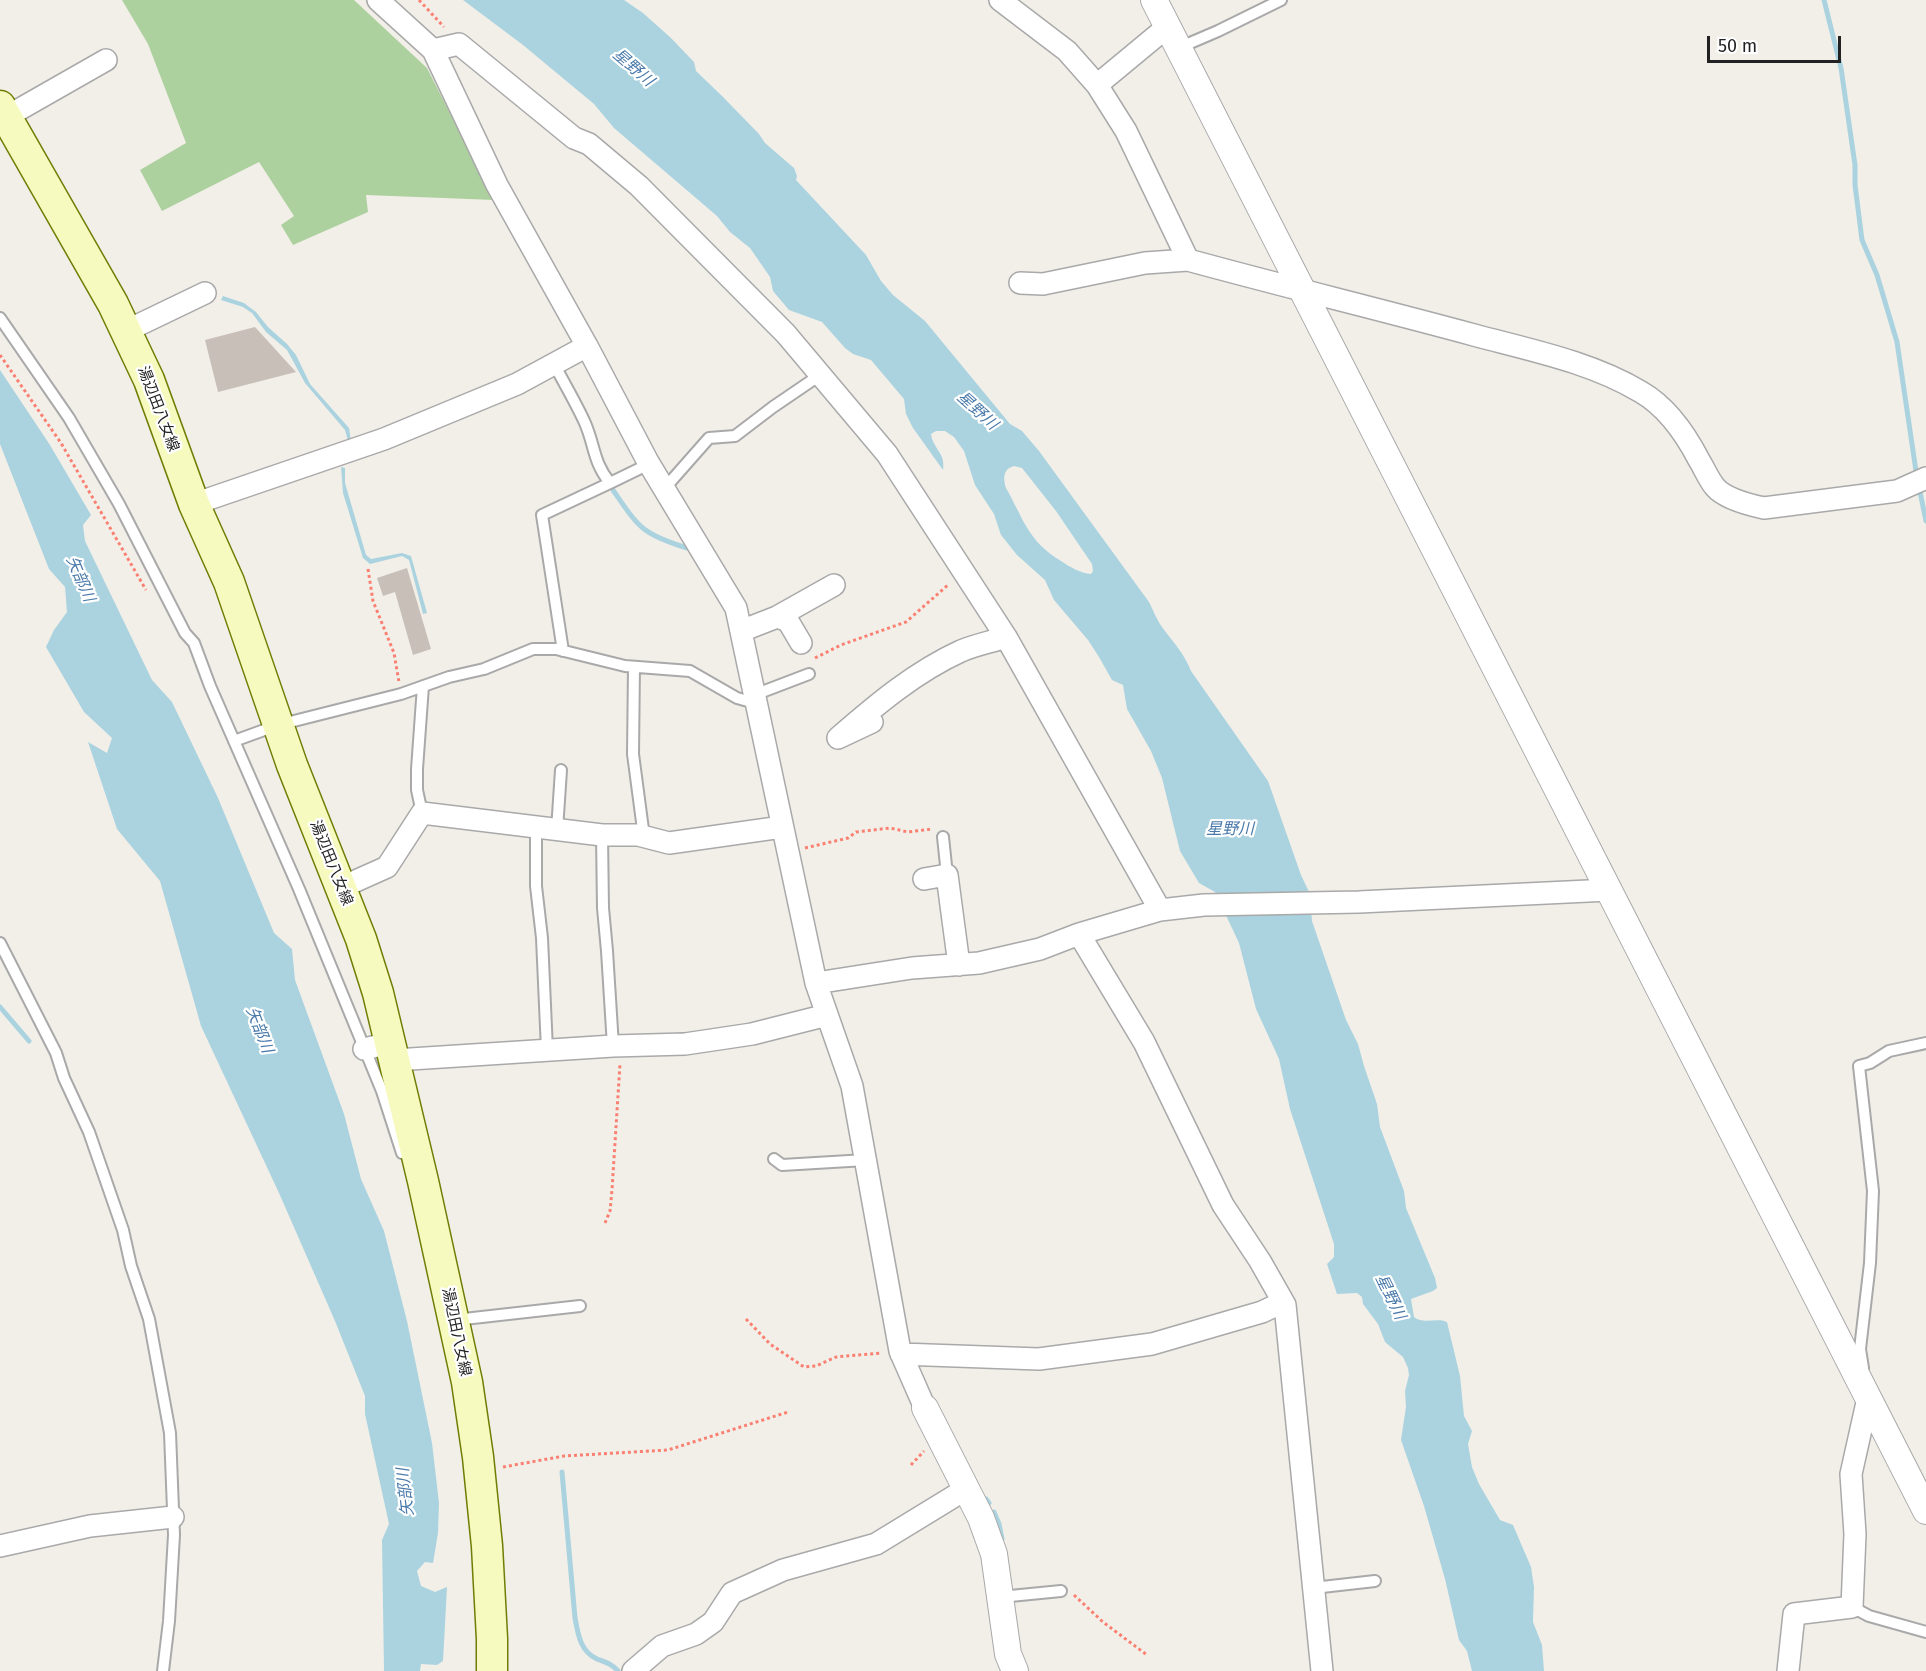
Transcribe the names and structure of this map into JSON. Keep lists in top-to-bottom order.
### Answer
{
  "streets": {
    "main road": ["湯辺田八女線"]
  },
  "water": ["星野川", "矢部川"],
  "scale_bar": "50 m"
}
